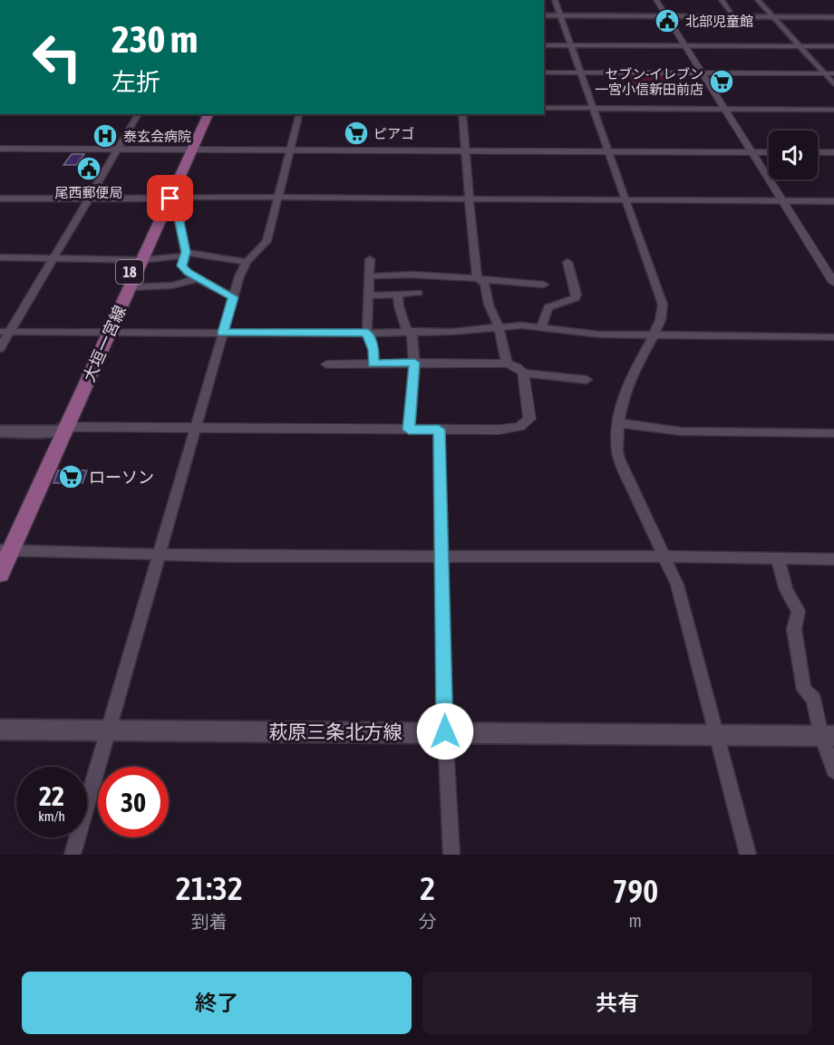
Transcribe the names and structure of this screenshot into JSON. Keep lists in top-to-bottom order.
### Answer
{
  "streets": {
    "main road": ["18", "大垣一宮線", "萩原三条北方線"]
  },
  "places": {
    "public building": ["北部児童館", "尾西郵便局"],
    "supermarket": ["セブン-イレブン 一宮小信新田前店", "ピアゴ", "ローソン"],
    "hospital": ["泰玄会病院"]
  },
  "page": {
    "turn": ["230 m", "左折"],
    "speed": "22 km/h",
    "limit": "30",
    "eta": [
      "21:32",
      "到着",
      "2",
      "分",
      "790",
      "m"
    ],
    "buttons": ["終了", "共有"]
  }
}
